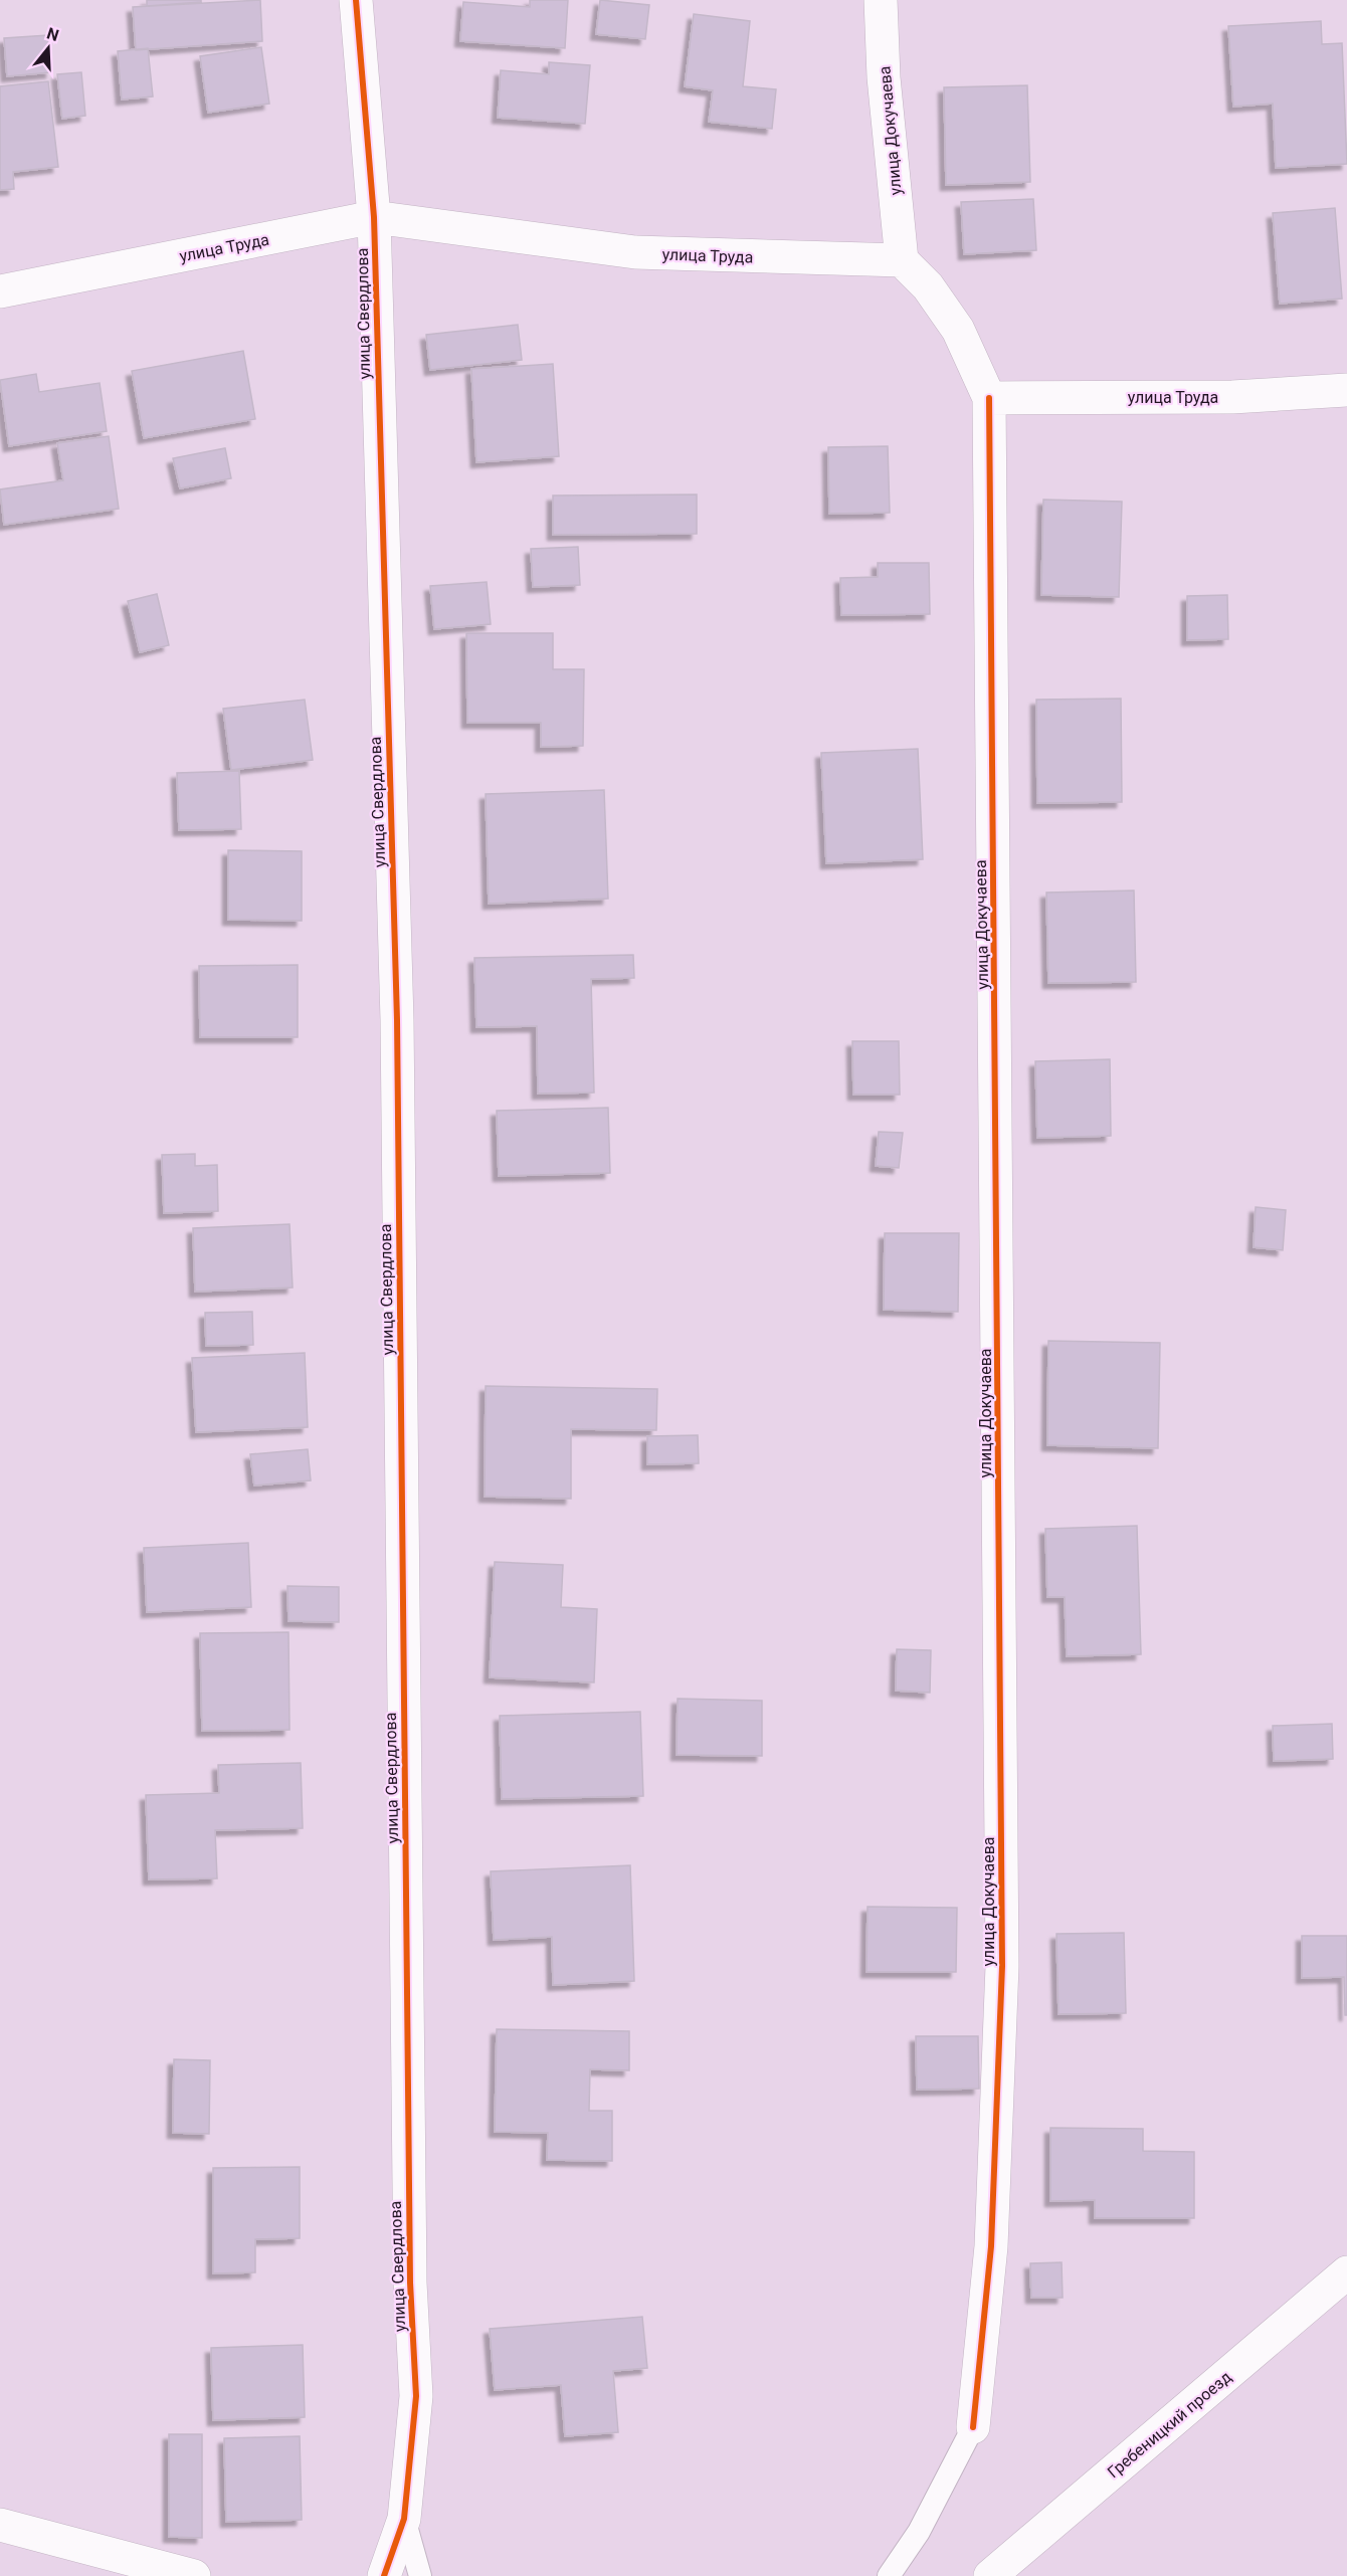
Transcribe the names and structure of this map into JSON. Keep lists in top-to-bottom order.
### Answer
{
  "streets": {
    "street": [
      "улица Докучаева",
      "улица Труда",
      "улица Свердлова",
      "Гребеницкий проезд"
    ]
  },
  "crossings": [
    ["улица Докучаева", "улица Труда"],
    ["улица Труда", "улица Свердлова"]
  ],
  "north": "top"
}
